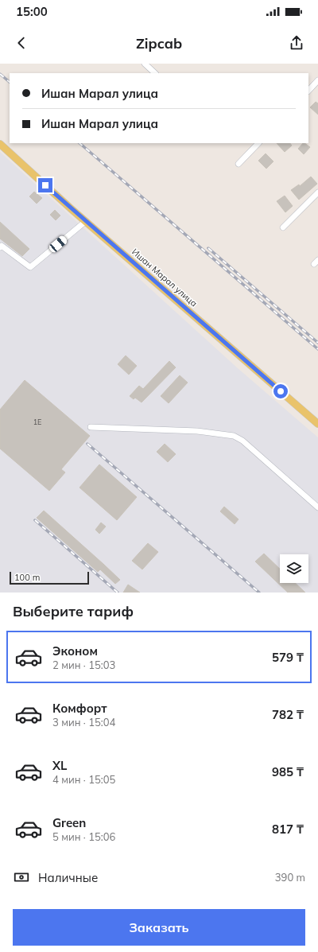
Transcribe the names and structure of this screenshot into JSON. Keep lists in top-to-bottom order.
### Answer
{
  "streets": {
    "main road": ["Ишан Марал улица"]
  },
  "house_numbers": ["1Е"],
  "scale_bar": "100 m",
  "page": {
    "status": "15:00",
    "header": "Zipcab",
    "banner": ["Ишан Марал улица", "Ишан Марал улица"],
    "scale": "100 m",
    "heading": "Выберите тариф",
    "list": [
      {
        "name": "Эконом",
        "note": "2 мин · 15:03",
        "value": "579 ₸"
      },
      {
        "name": "Комфорт",
        "note": "3 мин · 15:04",
        "value": "782 ₸"
      },
      {
        "name": "XL",
        "note": "4 мин · 15:05",
        "value": "985 ₸"
      },
      {
        "name": "Green",
        "note": "5 мин · 15:06",
        "value": "817 ₸"
      }
    ],
    "pay": ["Наличные", "390 m"],
    "buttons": "Заказать"
  }
}
